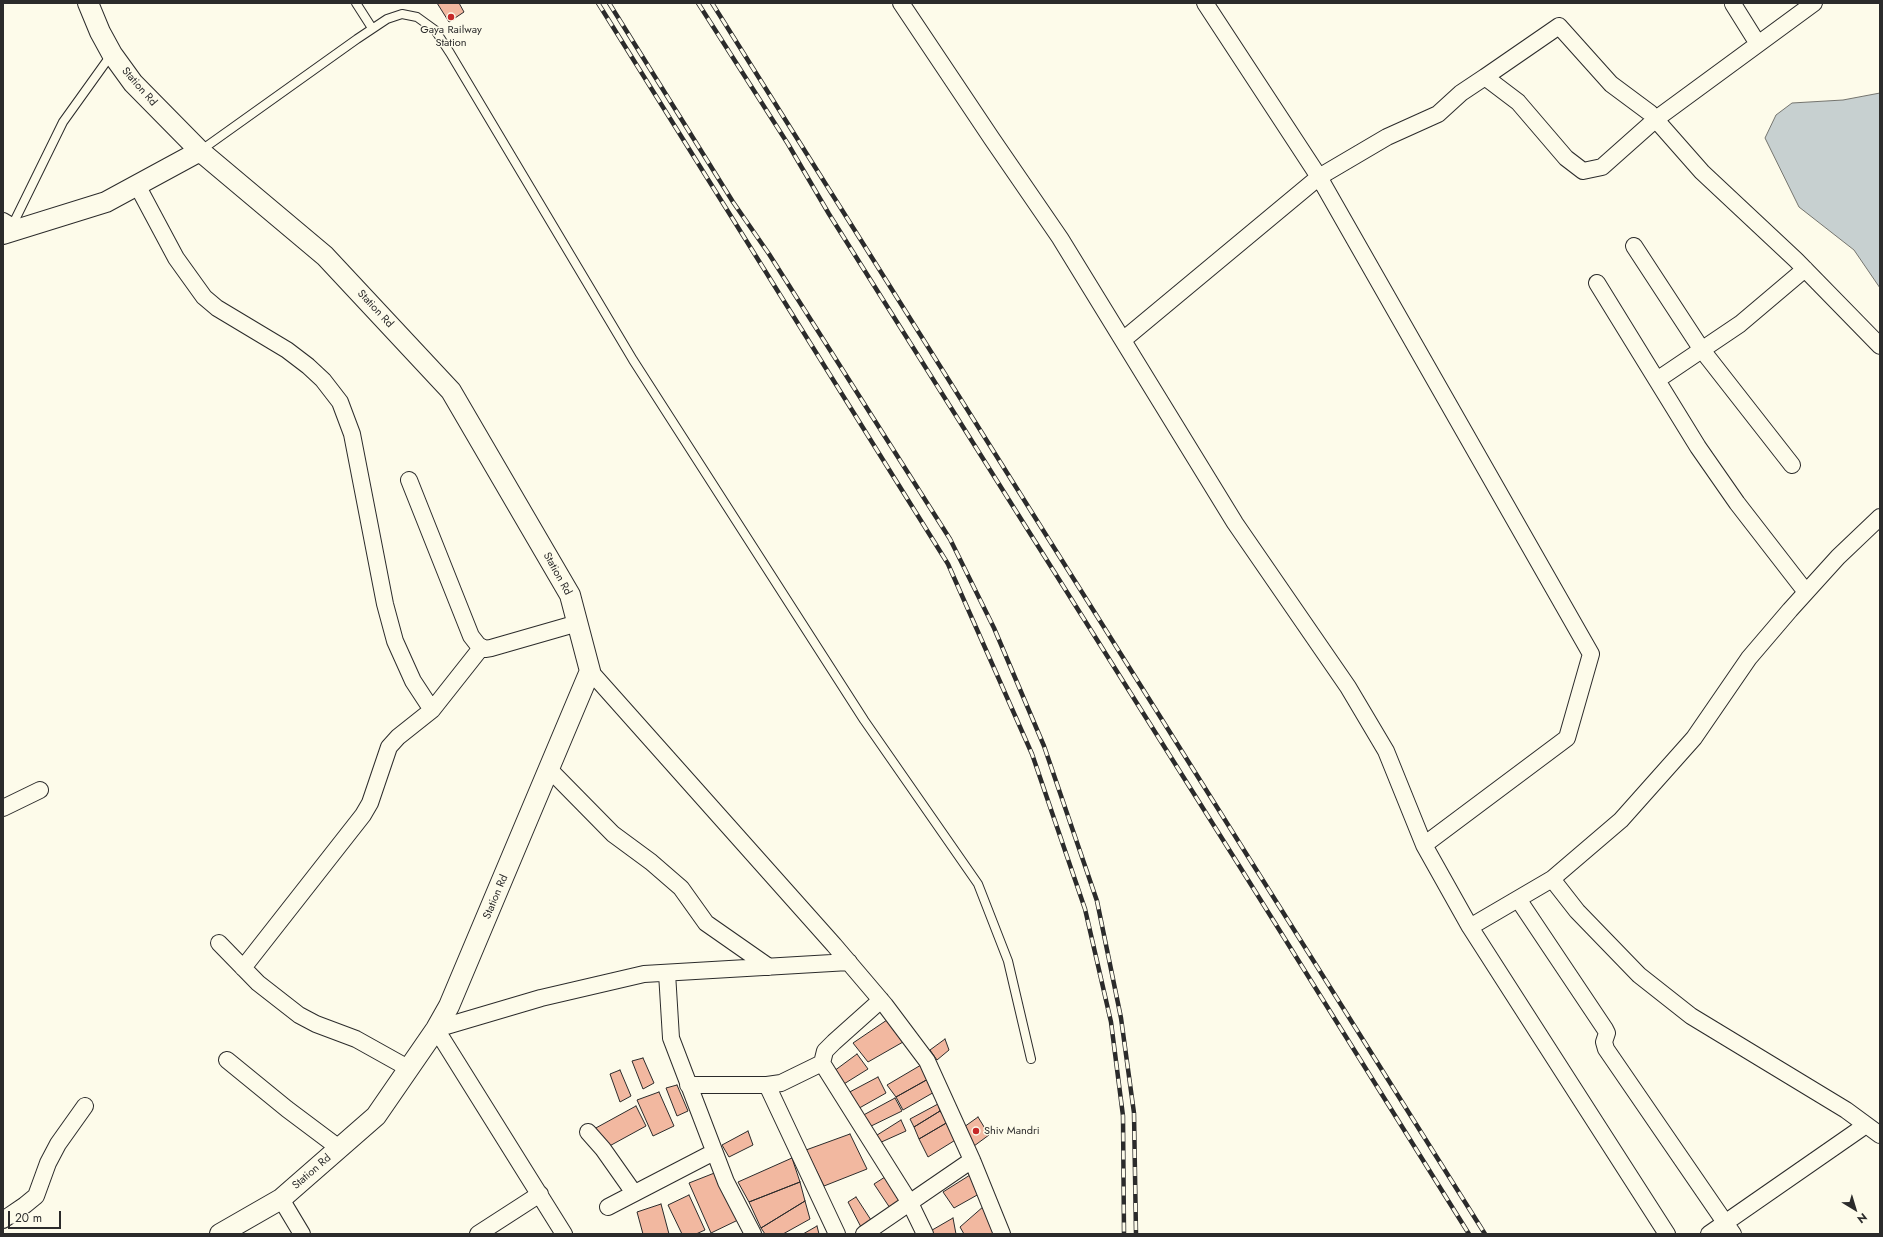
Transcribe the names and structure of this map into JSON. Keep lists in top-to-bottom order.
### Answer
{
  "streets": {
    "street": ["Station Rd"]
  },
  "places": ["Gaya Railway Station", "Shiv Mandri"],
  "scale_bar": "20 m",
  "north": "bottom right"
}
